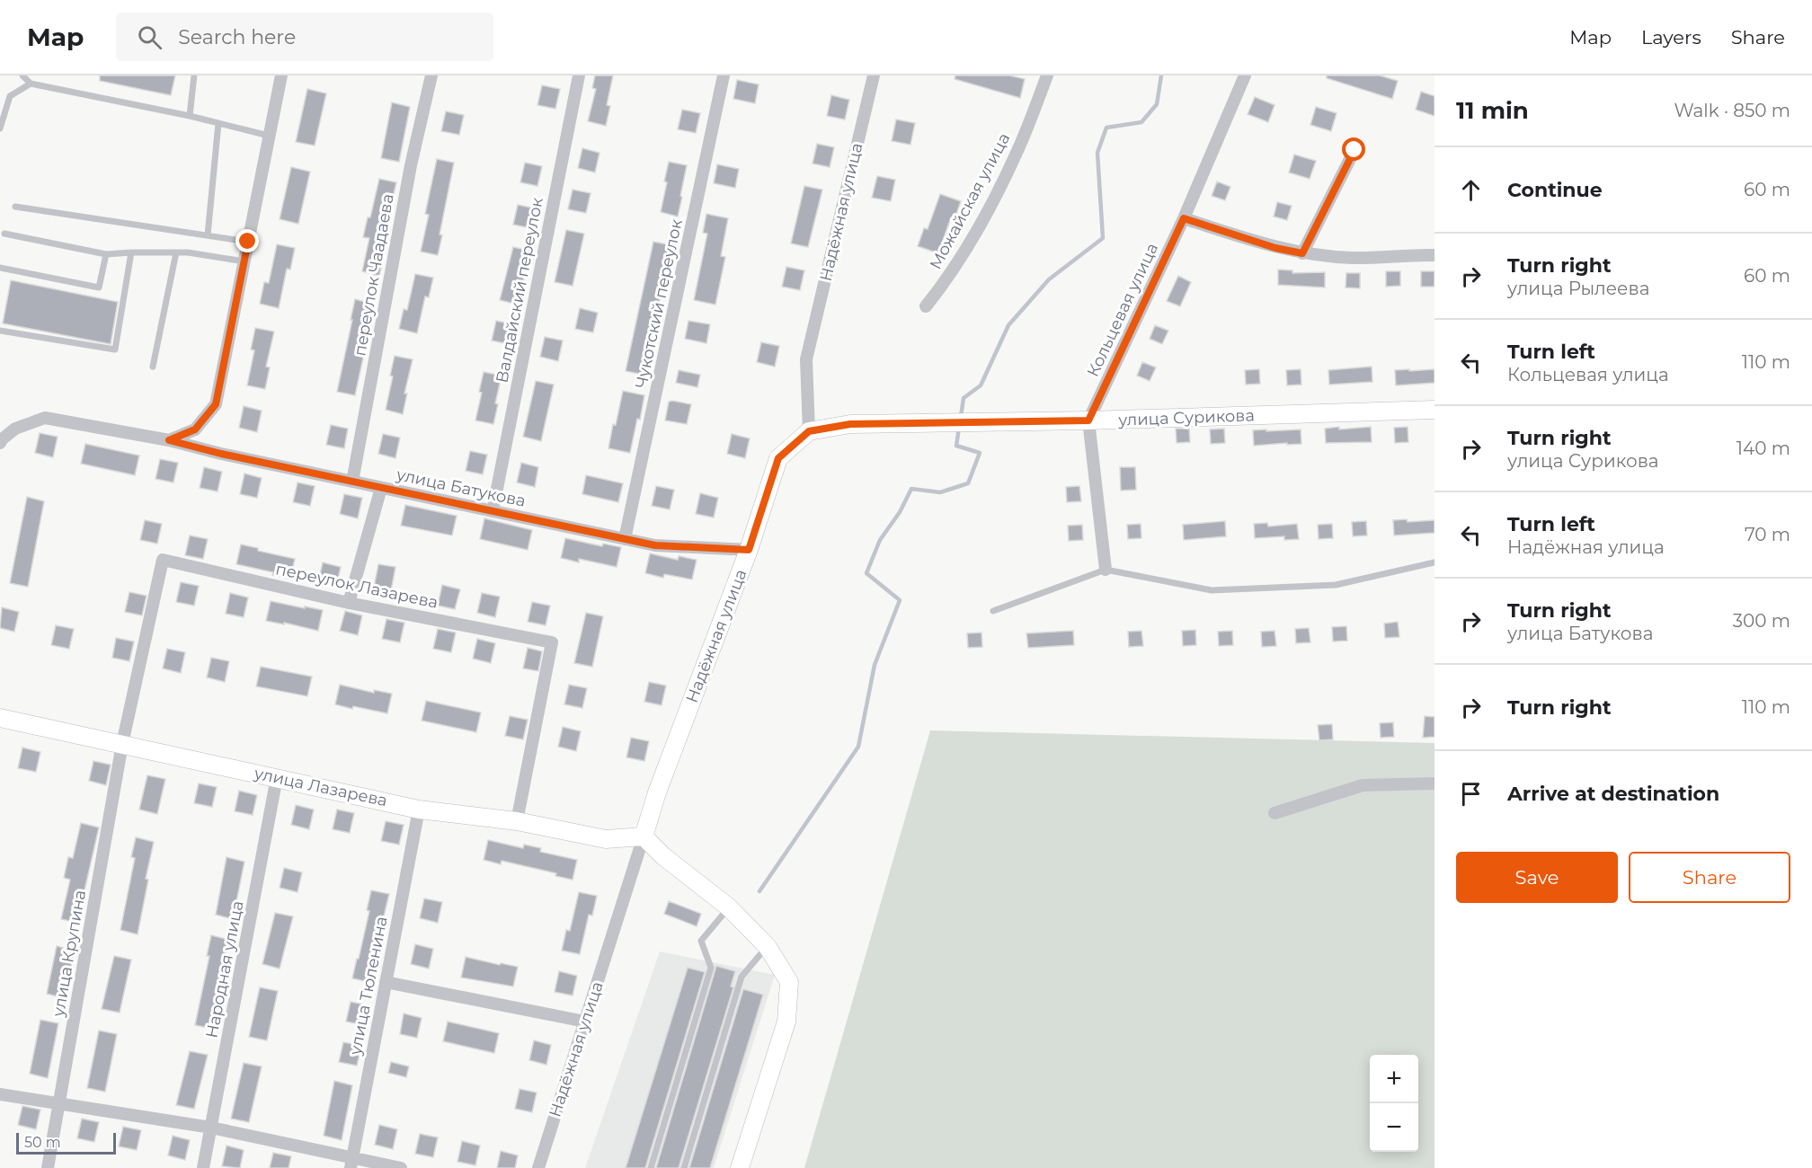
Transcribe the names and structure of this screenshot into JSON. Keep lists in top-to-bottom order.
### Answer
{
  "streets": {
    "main road": ["Надёжная улица", "улица Сурикова", "улица Лазарева"],
    "street": [
      "Можайская улица",
      "переулок Чаадаева",
      "Валдайский переулок",
      "Чукотский переулок",
      "Кольцевая улица",
      "улица Батукова",
      "переулок Лазарева",
      "улица Крупина",
      "Народная улица",
      "улица Тюленина"
    ]
  },
  "crossings": [
    ["Надёжная улица", "улица Сурикова"],
    ["Надёжная улица", "улица Батукова"],
    ["Надёжная улица", "улица Лазарева"],
    ["переулок Чаадаева", "улица Батукова"],
    ["Валдайский переулок", "улица Батукова"],
    ["Чукотский переулок", "улица Батукова"],
    ["Кольцевая улица", "улица Сурикова"],
    ["переулок Лазарева", "улица Лазарева"],
    ["переулок Лазарева", "улица Крупина"],
    ["улица Лазарева", "улица Крупина"],
    ["улица Лазарева", "Народная улица"],
    ["улица Лазарева", "улица Тюленина"]
  ],
  "scale_bar": "50 m",
  "page": {
    "header": "Map",
    "search": "Search here",
    "nav": ["Map", "Layers", "Share"],
    "heading": ["11 min", "Walk · 850 m"],
    "list": [
      ["Continue", "60 m"],
      ["Turn right", "улица Рылеева", "60 m"],
      ["Turn left", "Кольцевая улица", "110 m"],
      ["Turn right", "улица Сурикова", "140 m"],
      ["Turn left", "Надёжная улица", "70 m"],
      ["Turn right", "улица Батукова", "300 m"],
      ["Turn right", "110 m"],
      "Arrive at destination"
    ],
    "buttons": ["Save", "Share"],
    "map_buttons": ["+", "−"],
    "scale": "50 m"
  }
}
